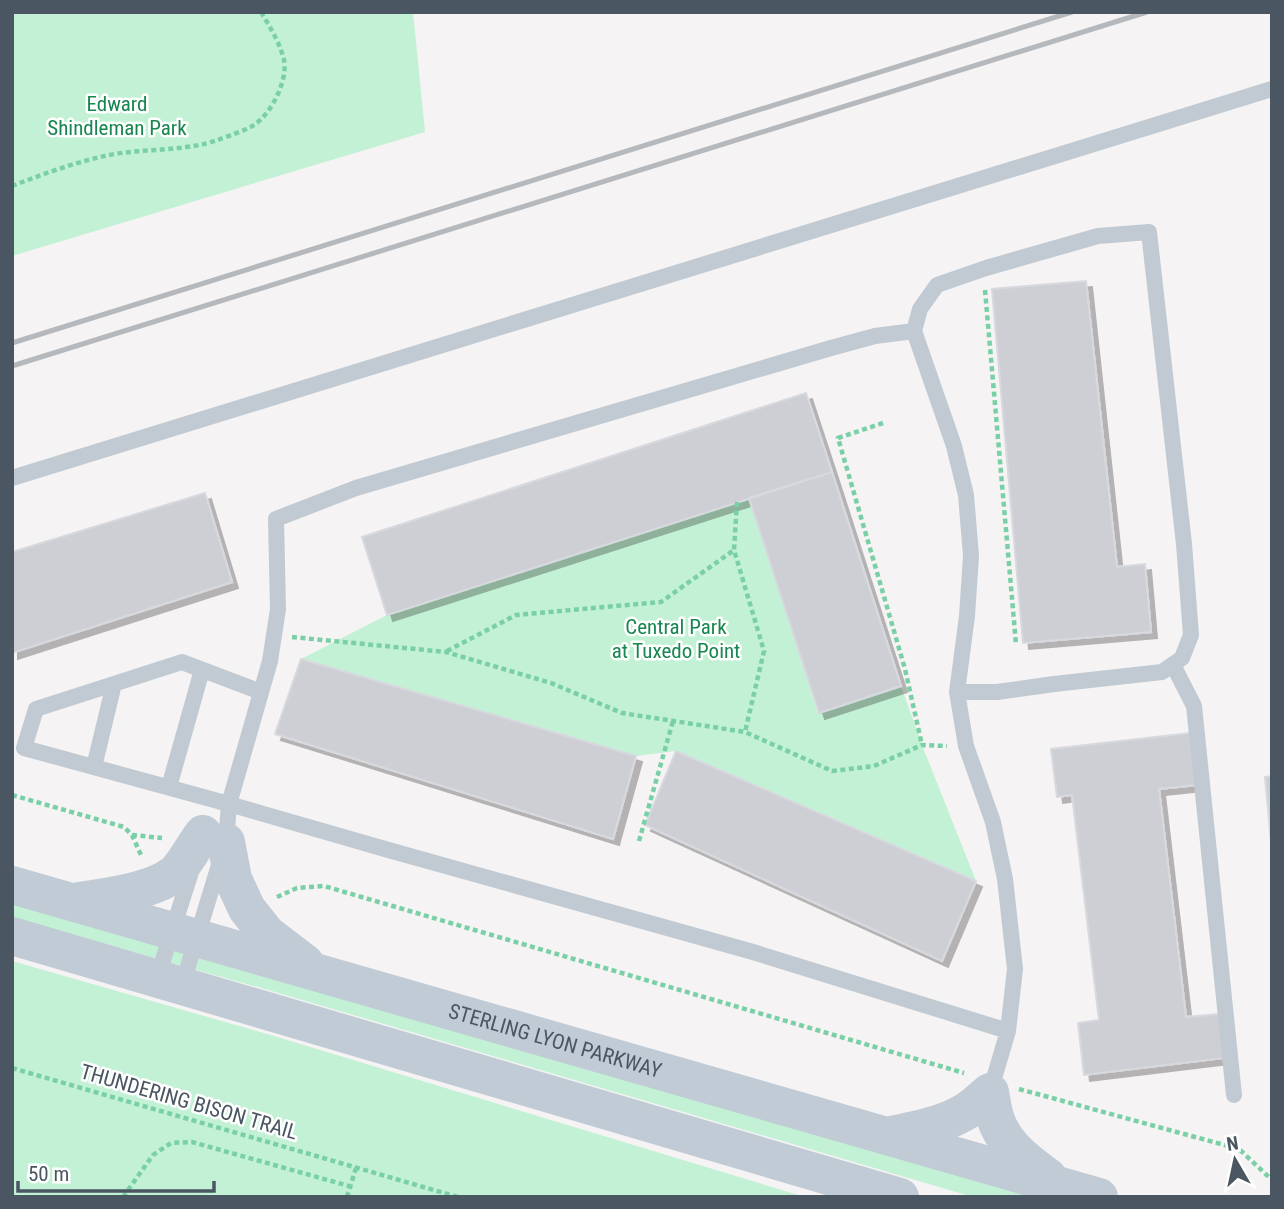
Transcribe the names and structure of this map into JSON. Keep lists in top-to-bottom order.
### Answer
{
  "streets": {
    "main road": ["STERLING LYON PARKWAY"],
    "path": ["THUNDERING BISON TRAIL"]
  },
  "parks": ["Edward Shindleman Park", "Central Park at Tuxedo Point"],
  "scale_bar": "50 m",
  "north": "top"
}
